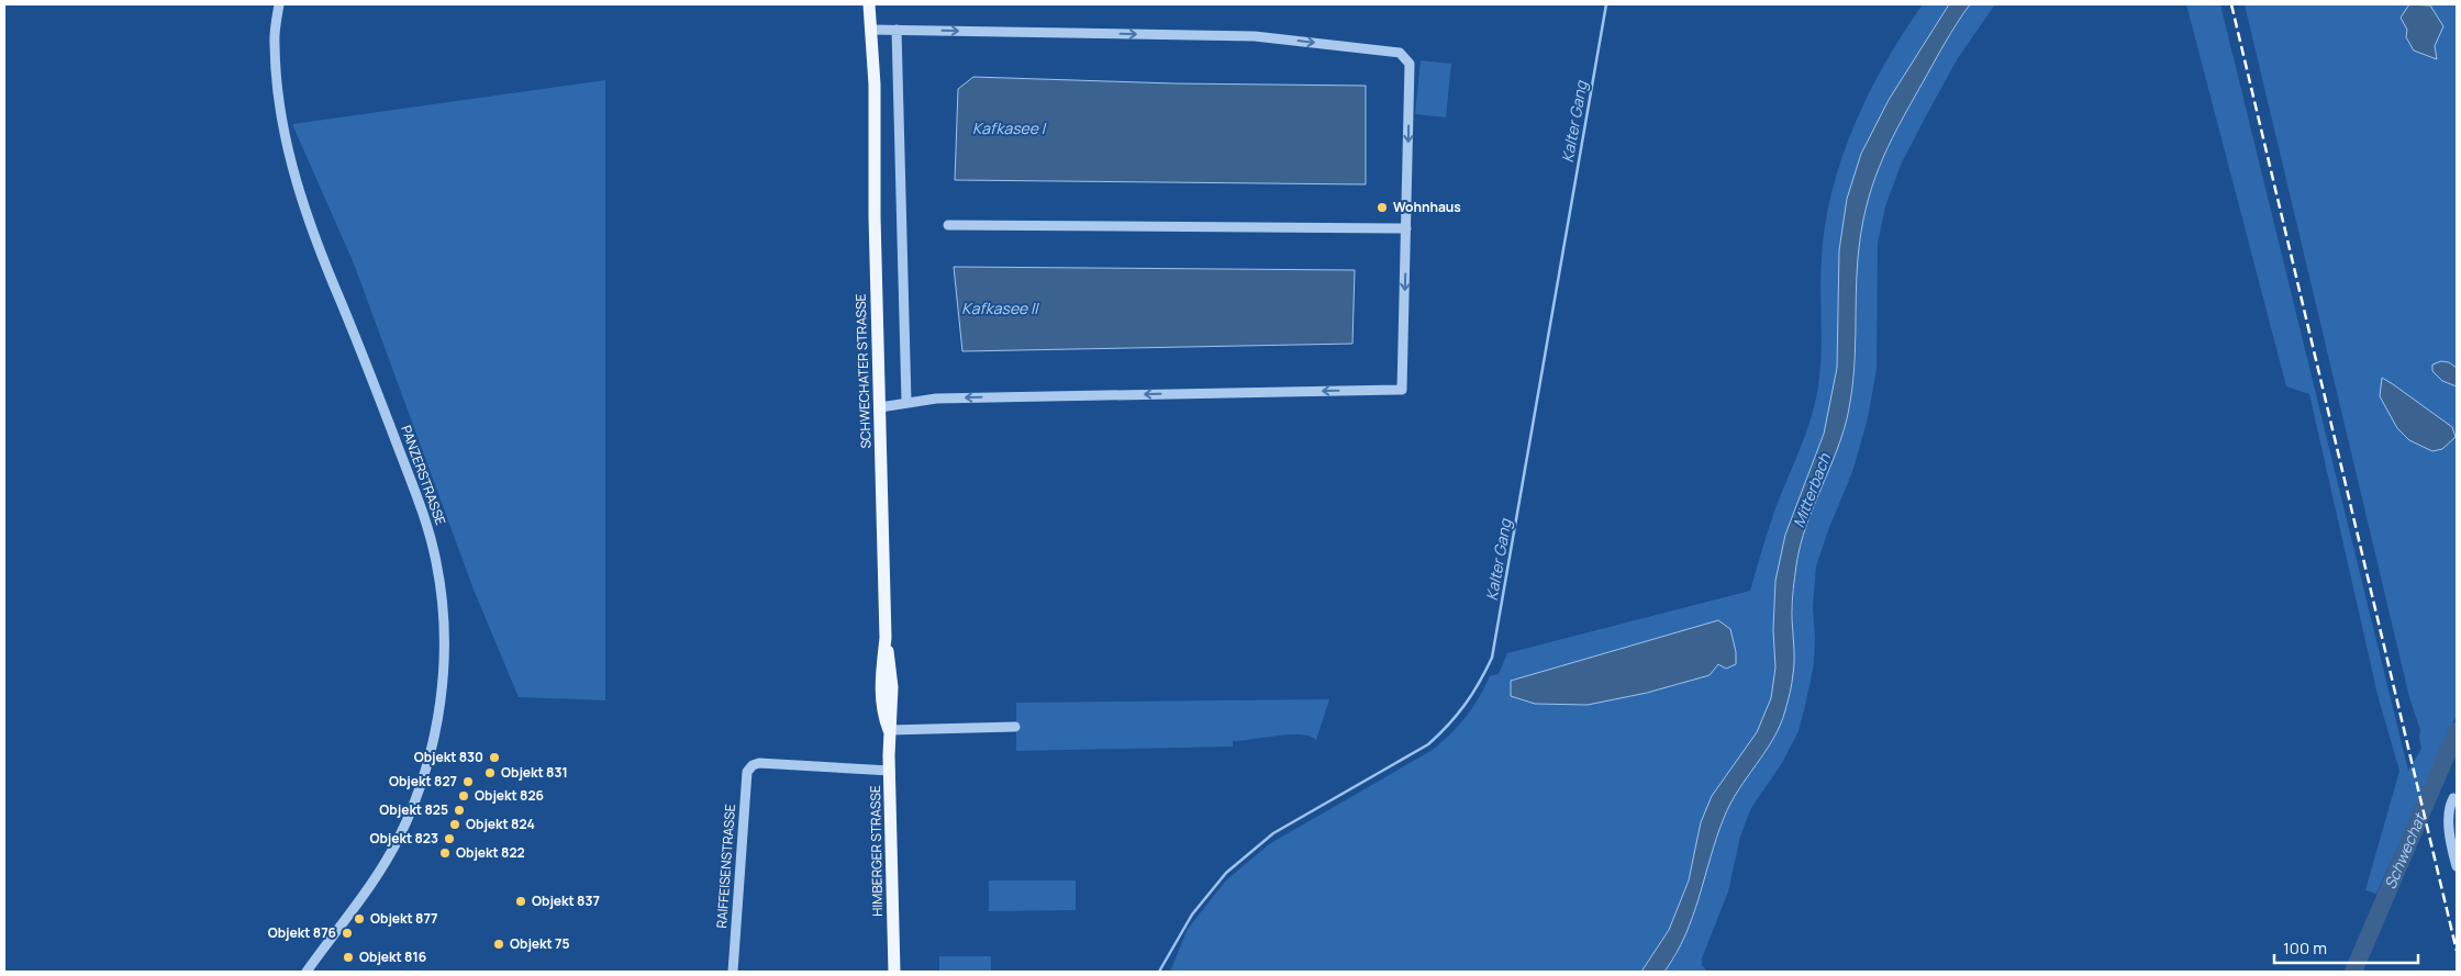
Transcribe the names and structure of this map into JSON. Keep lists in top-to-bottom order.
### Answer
{
  "streets": {
    "main road": ["SCHWECHATER STRASSE", "HIMBERGER STRASSE"],
    "street": ["PANZERSTRASSE", "RAIFFEISENSTRASSE"]
  },
  "crossings": [
    ["SCHWECHATER STRASSE", "HIMBERGER STRASSE"],
    ["HIMBERGER STRASSE", "RAIFFEISENSTRASSE"]
  ],
  "water": [
    "Kalter Gang",
    "Kafkasee I",
    "Kafkasee II",
    "Mitterbach",
    "Schwechat"
  ],
  "places": [
    "Wohnhaus",
    "Objekt 830",
    "Objekt 831",
    "Objekt 827",
    "Objekt 826",
    "Objekt 825",
    "Objekt 824",
    "Objekt 823",
    "Objekt 822",
    "Objekt 837",
    "Objekt 877",
    "Objekt 876",
    "Objekt 75",
    "Objekt 816"
  ],
  "scale_bar": "100 m"
}
